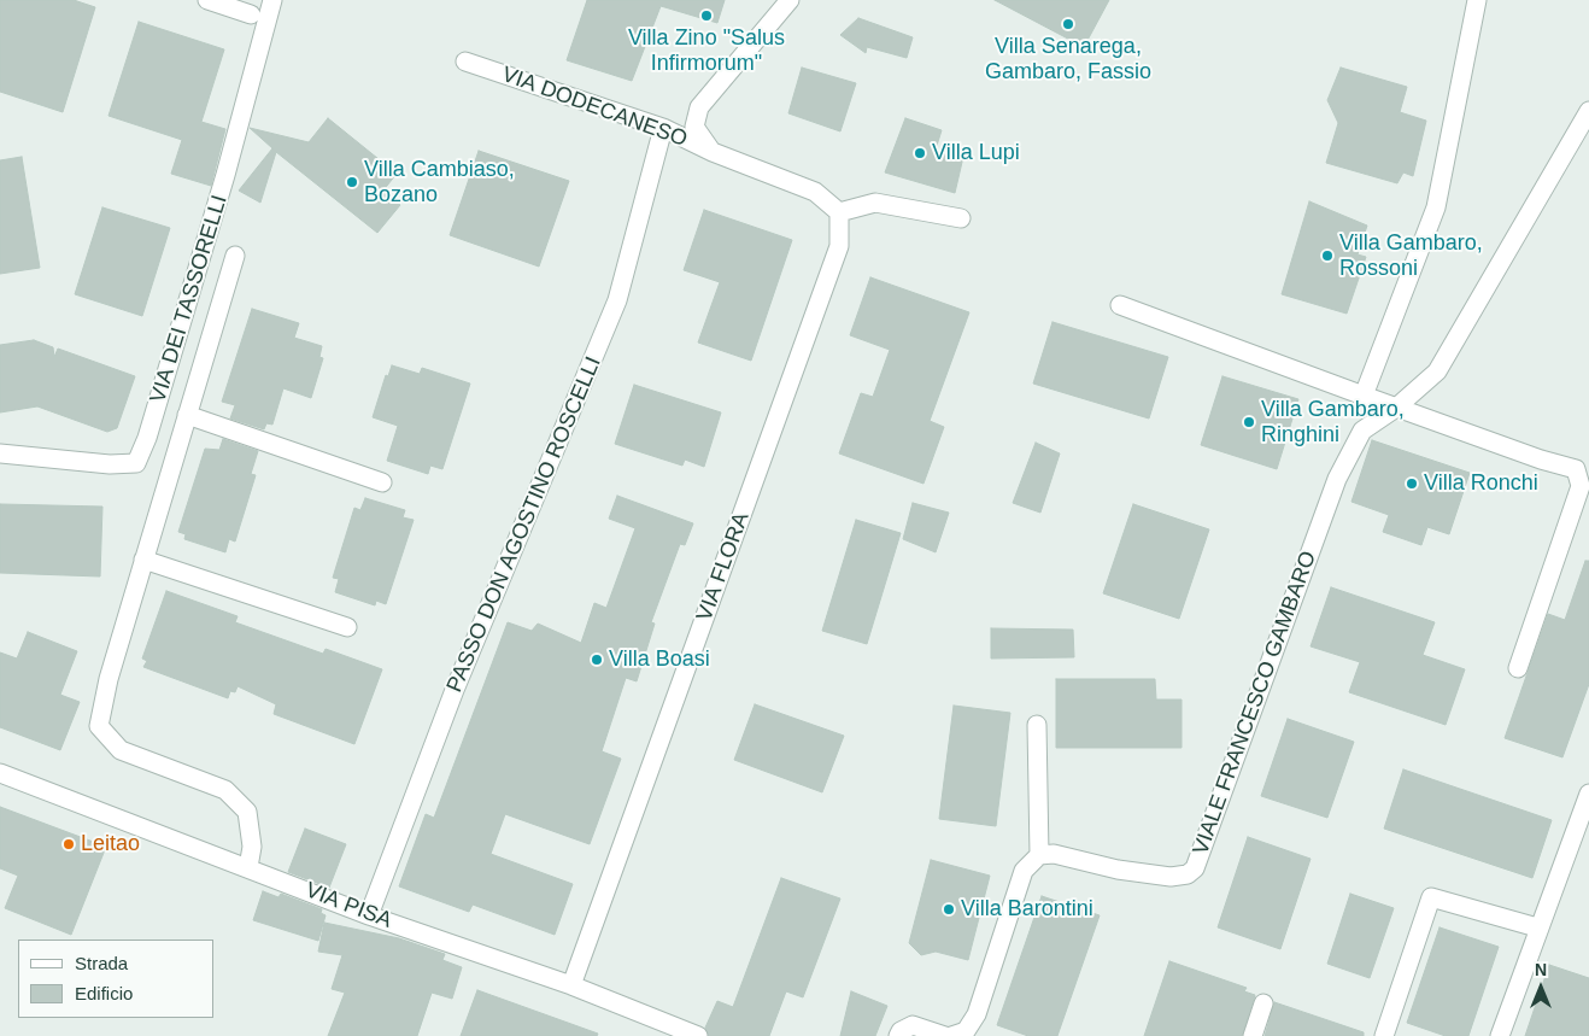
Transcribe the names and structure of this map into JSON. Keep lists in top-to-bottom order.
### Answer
{
  "streets": {
    "street": [
      "VIA DODECANESO",
      "VIA DEI TASSORELLI",
      "PASSO DON AGOSTINO ROSCELLI",
      "VIA FLORA",
      "VIALE FRANCESCO GAMBARO",
      "VIA PISA"
    ]
  },
  "crossings": [
    ["VIA DODECANESO", "PASSO DON AGOSTINO ROSCELLI"],
    ["PASSO DON AGOSTINO ROSCELLI", "VIA PISA"],
    ["VIA FLORA", "VIA PISA"]
  ],
  "places": [
    "Villa Zino \"Salus Infirmorum\"",
    "Villa Senarega, Gambaro, Fassio",
    "Villa Lupi",
    "Villa Cambiaso, Bozano",
    "Villa Gambaro, Rossoni",
    "Villa Gambaro, Ringhini",
    "Villa Ronchi",
    "Villa Boasi",
    "Leitao",
    "Villa Barontini"
  ],
  "legend": ["Strada", "Edificio"],
  "north": "top"
}
